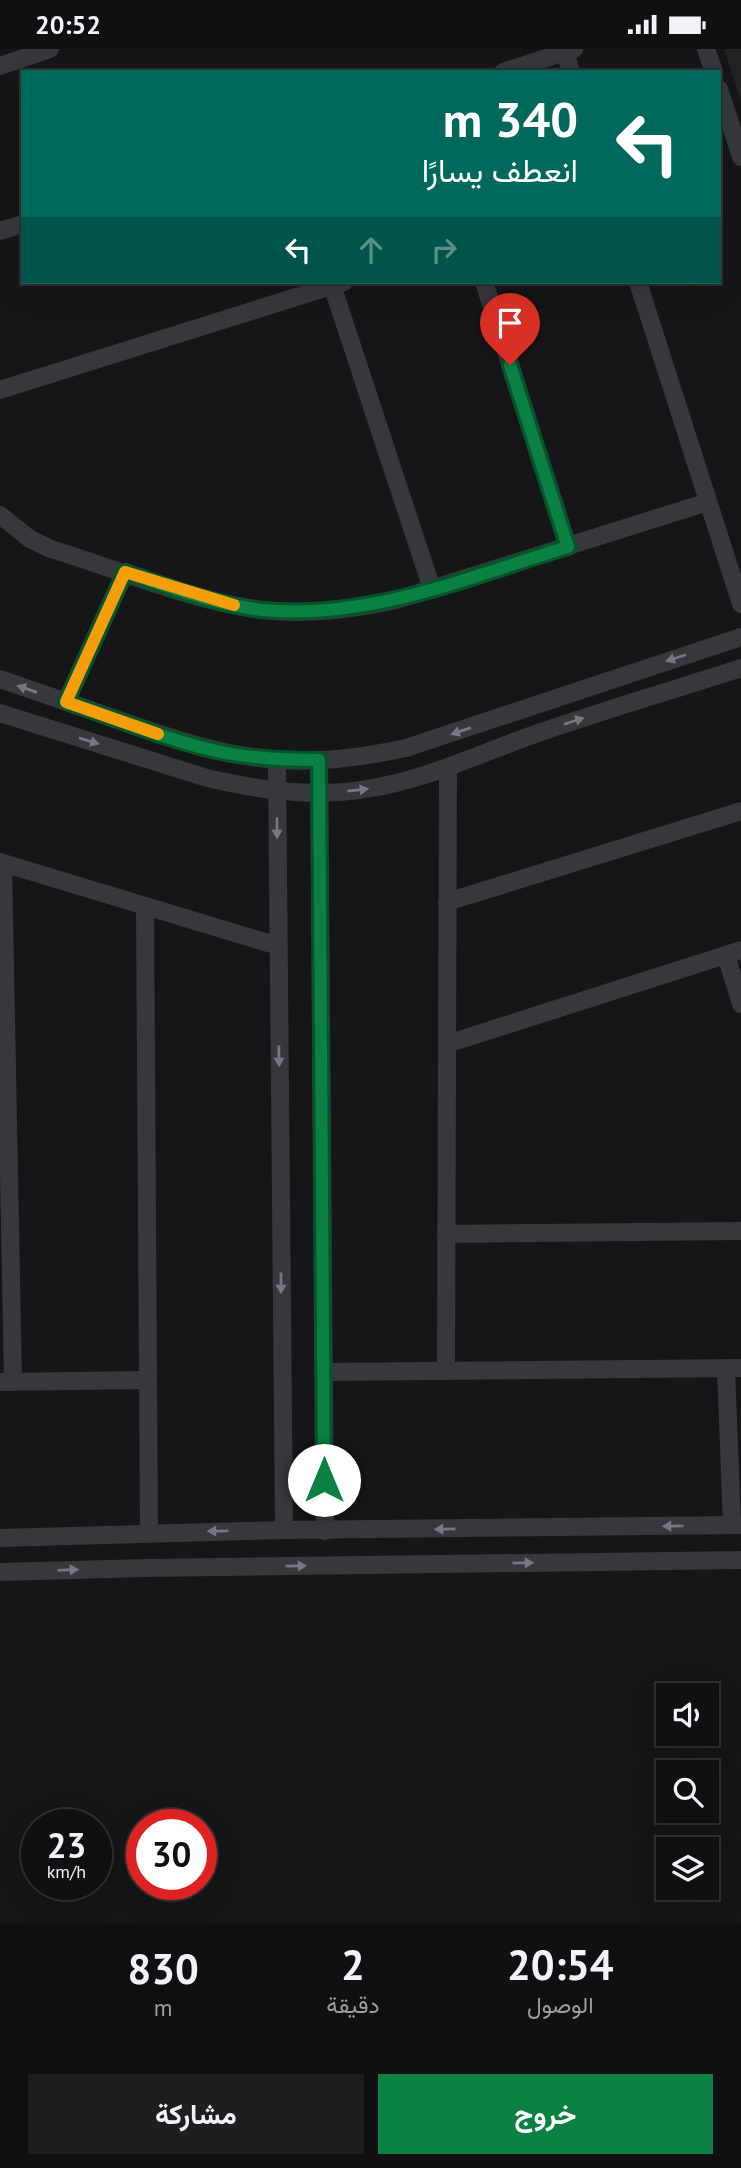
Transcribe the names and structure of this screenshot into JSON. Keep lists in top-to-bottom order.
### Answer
{
  "page": {
    "status": "20:52",
    "turn": ["340 m", "انعطف يسارًا"],
    "speed": "23 km/h",
    "limit": "30",
    "eta": [
      "20:54",
      "الوصول",
      "2",
      "دقيقة",
      "830",
      "m"
    ],
    "buttons": ["خروج", "مشاركة"]
  }
}
